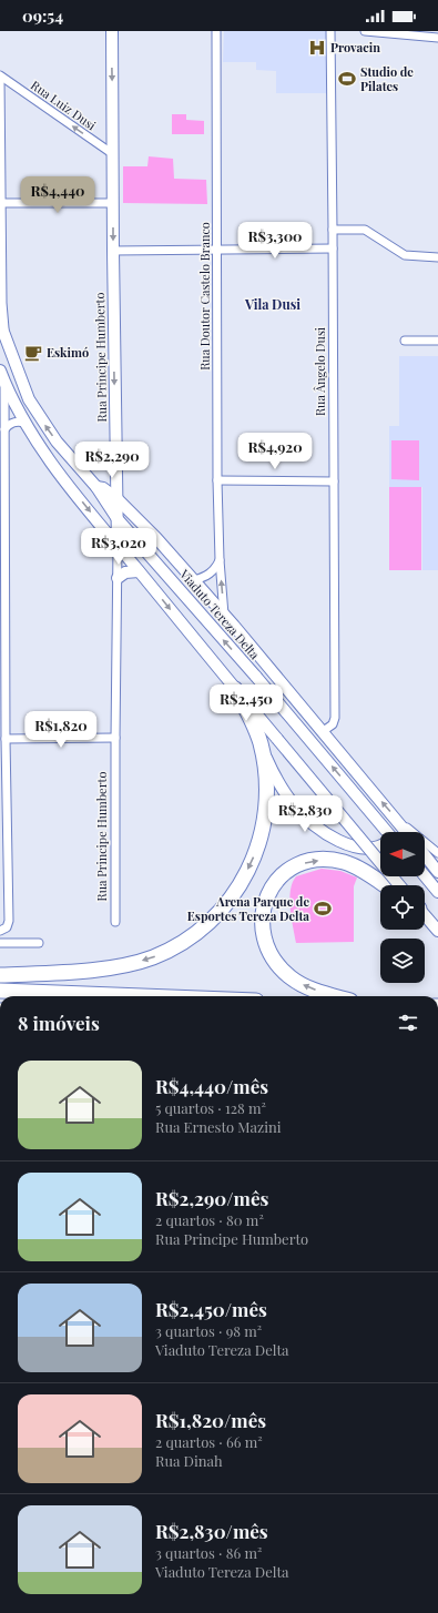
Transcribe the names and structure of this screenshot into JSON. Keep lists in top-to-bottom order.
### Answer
{
  "streets": {
    "main road": ["Rua Principe Humberto", "Viaduto Tereza Delta"],
    "street": ["Rua Luiz Dusi", "Rua Doutor Castelo Branco", "Rua Ângelo Dusi"]
  },
  "crossings": [
    ["Rua Luiz Dusi", "Rua Principe Humberto"],
    ["Rua Principe Humberto", "Viaduto Tereza Delta"]
  ],
  "one_way": ["Rua Luiz Dusi", "Rua Principe Humberto"],
  "districts": ["Vila Dusi"],
  "places": {
    "hospital": ["Provacin"],
    "sports": ["Studio de Pilates", "Arena Parque de Esportes Tereza Delta"],
    "cafe": ["Eskimó"]
  },
  "north": "left",
  "page": {
    "status": "09:54",
    "price": [
      "R$4,440",
      "R$3,300",
      "R$4,920",
      "R$2,290",
      "R$3,020",
      "R$2,450",
      "R$1,820",
      "R$2,830"
    ],
    "heading": "8 imóveis",
    "list": [
      {
        "name": "R$4,440/mês",
        "note": "5 quartos · 128 m² · Rua Ernesto Mazini"
      },
      {
        "name": "R$2,290/mês",
        "note": "2 quartos · 80 m² · Rua Principe Humberto"
      },
      {
        "name": "R$2,450/mês",
        "note": "3 quartos · 98 m² · Viaduto Tereza Delta"
      },
      {
        "name": "R$1,820/mês",
        "note": "2 quartos · 66 m² · Rua Dinah"
      },
      {
        "name": "R$2,830/mês",
        "note": "3 quartos · 86 m² · Viaduto Tereza Delta"
      }
    ]
  }
}
